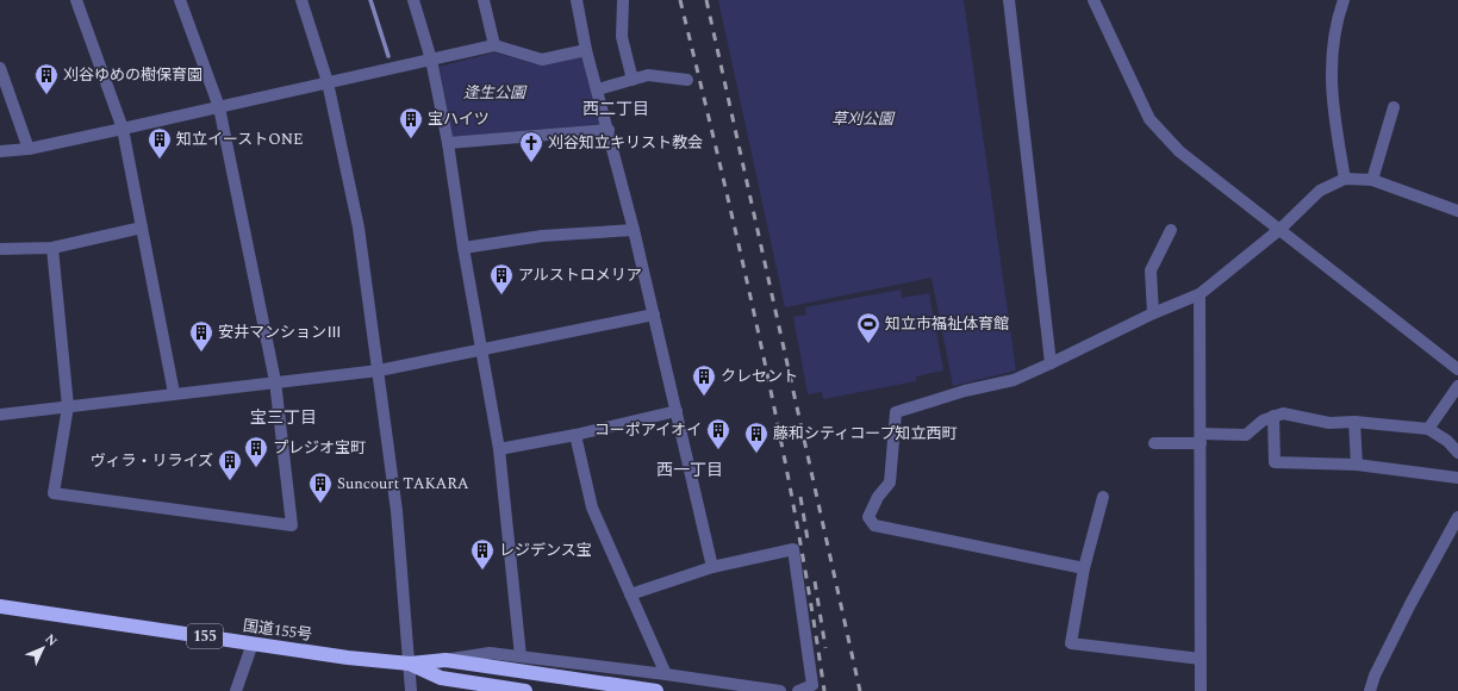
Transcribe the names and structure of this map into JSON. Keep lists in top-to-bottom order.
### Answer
{
  "streets": {
    "highway": ["国道155号", "155"]
  },
  "districts": ["西二丁目", "宝三丁目", "西一丁目"],
  "parks": ["逢生公園", "草刈公園"],
  "places": {
    "building": [
      "刈谷ゆめの樹保育園",
      "宝ハイツ",
      "知立イーストONE",
      "アルストロメリア",
      "安井マンションⅢ",
      "クレセント",
      "コーポアイオイ",
      "藤和シティコープ知立西町",
      "プレジオ宝町",
      "ヴィラ・リライズ",
      "Suncourt TAKARA",
      "レジデンス宝"
    ],
    "church": ["刈谷知立キリスト教会"],
    "sports": ["知立市福祉体育館"]
  },
  "north": "top right"
}
